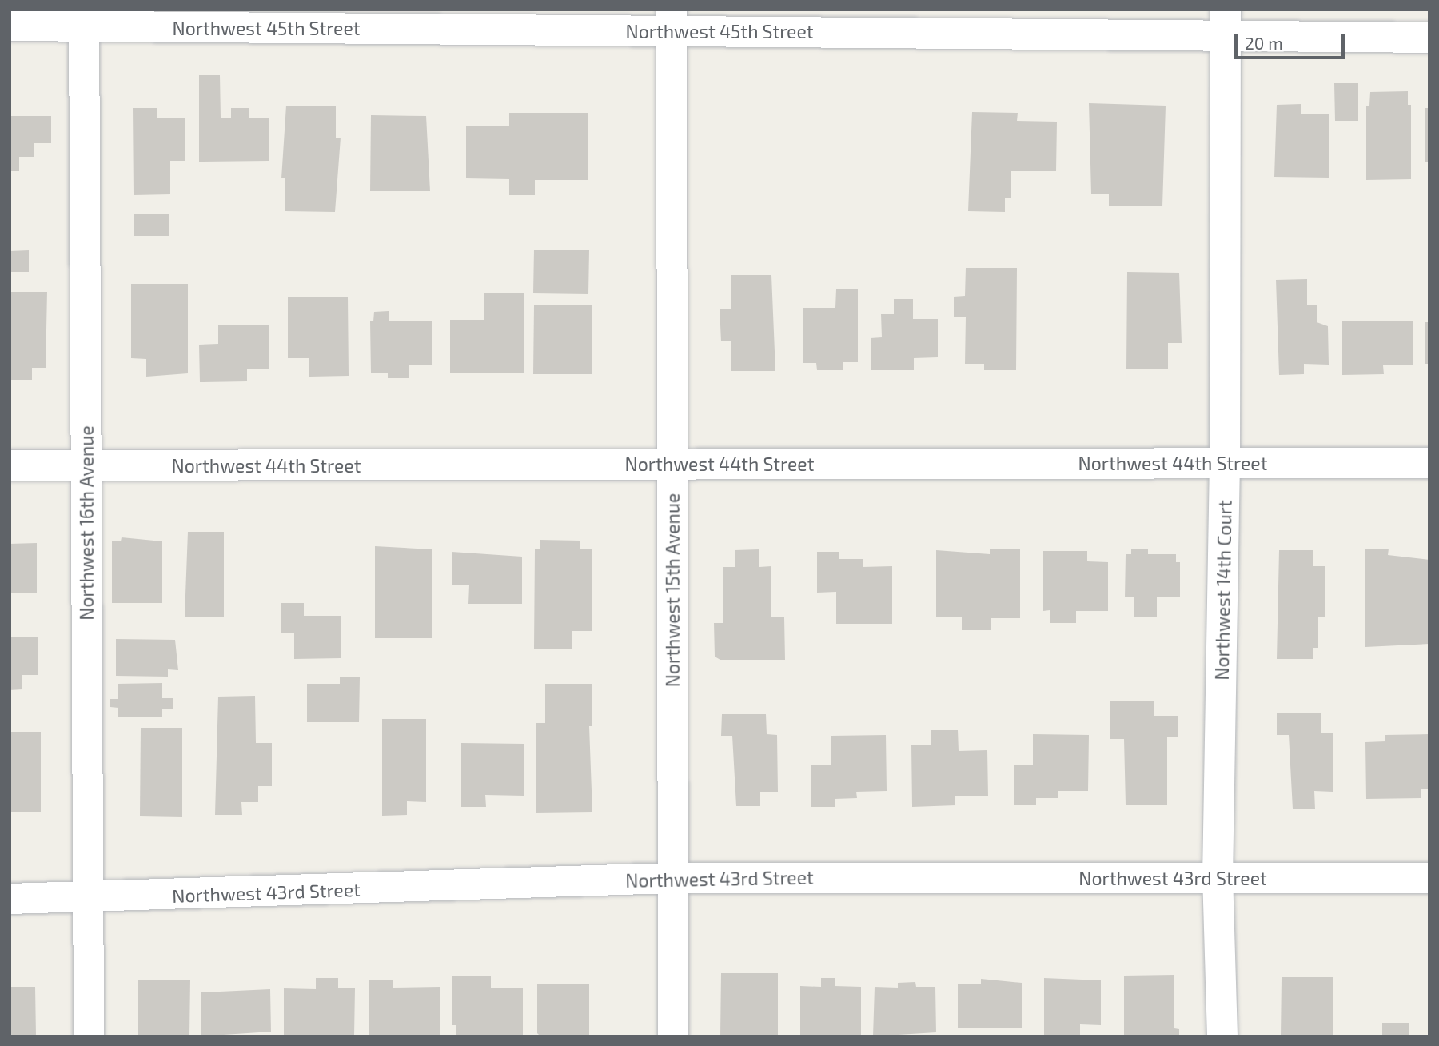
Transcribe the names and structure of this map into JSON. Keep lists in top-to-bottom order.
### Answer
{
  "streets": {
    "street": [
      "Northwest 45th Street",
      "Northwest 44th Street",
      "Northwest 16th Avenue",
      "Northwest 15th Avenue",
      "Northwest 14th Court",
      "Northwest 43rd Street"
    ]
  },
  "crossings": [
    ["Northwest 45th Street", "Northwest 16th Avenue"],
    ["Northwest 45th Street", "Northwest 15th Avenue"],
    ["Northwest 45th Street", "Northwest 14th Court"],
    ["Northwest 44th Street", "Northwest 16th Avenue"],
    ["Northwest 44th Street", "Northwest 15th Avenue"],
    ["Northwest 44th Street", "Northwest 14th Court"],
    ["Northwest 16th Avenue", "Northwest 43rd Street"],
    ["Northwest 15th Avenue", "Northwest 43rd Street"],
    ["Northwest 14th Court", "Northwest 43rd Street"]
  ],
  "scale_bar": "20 m"
}
